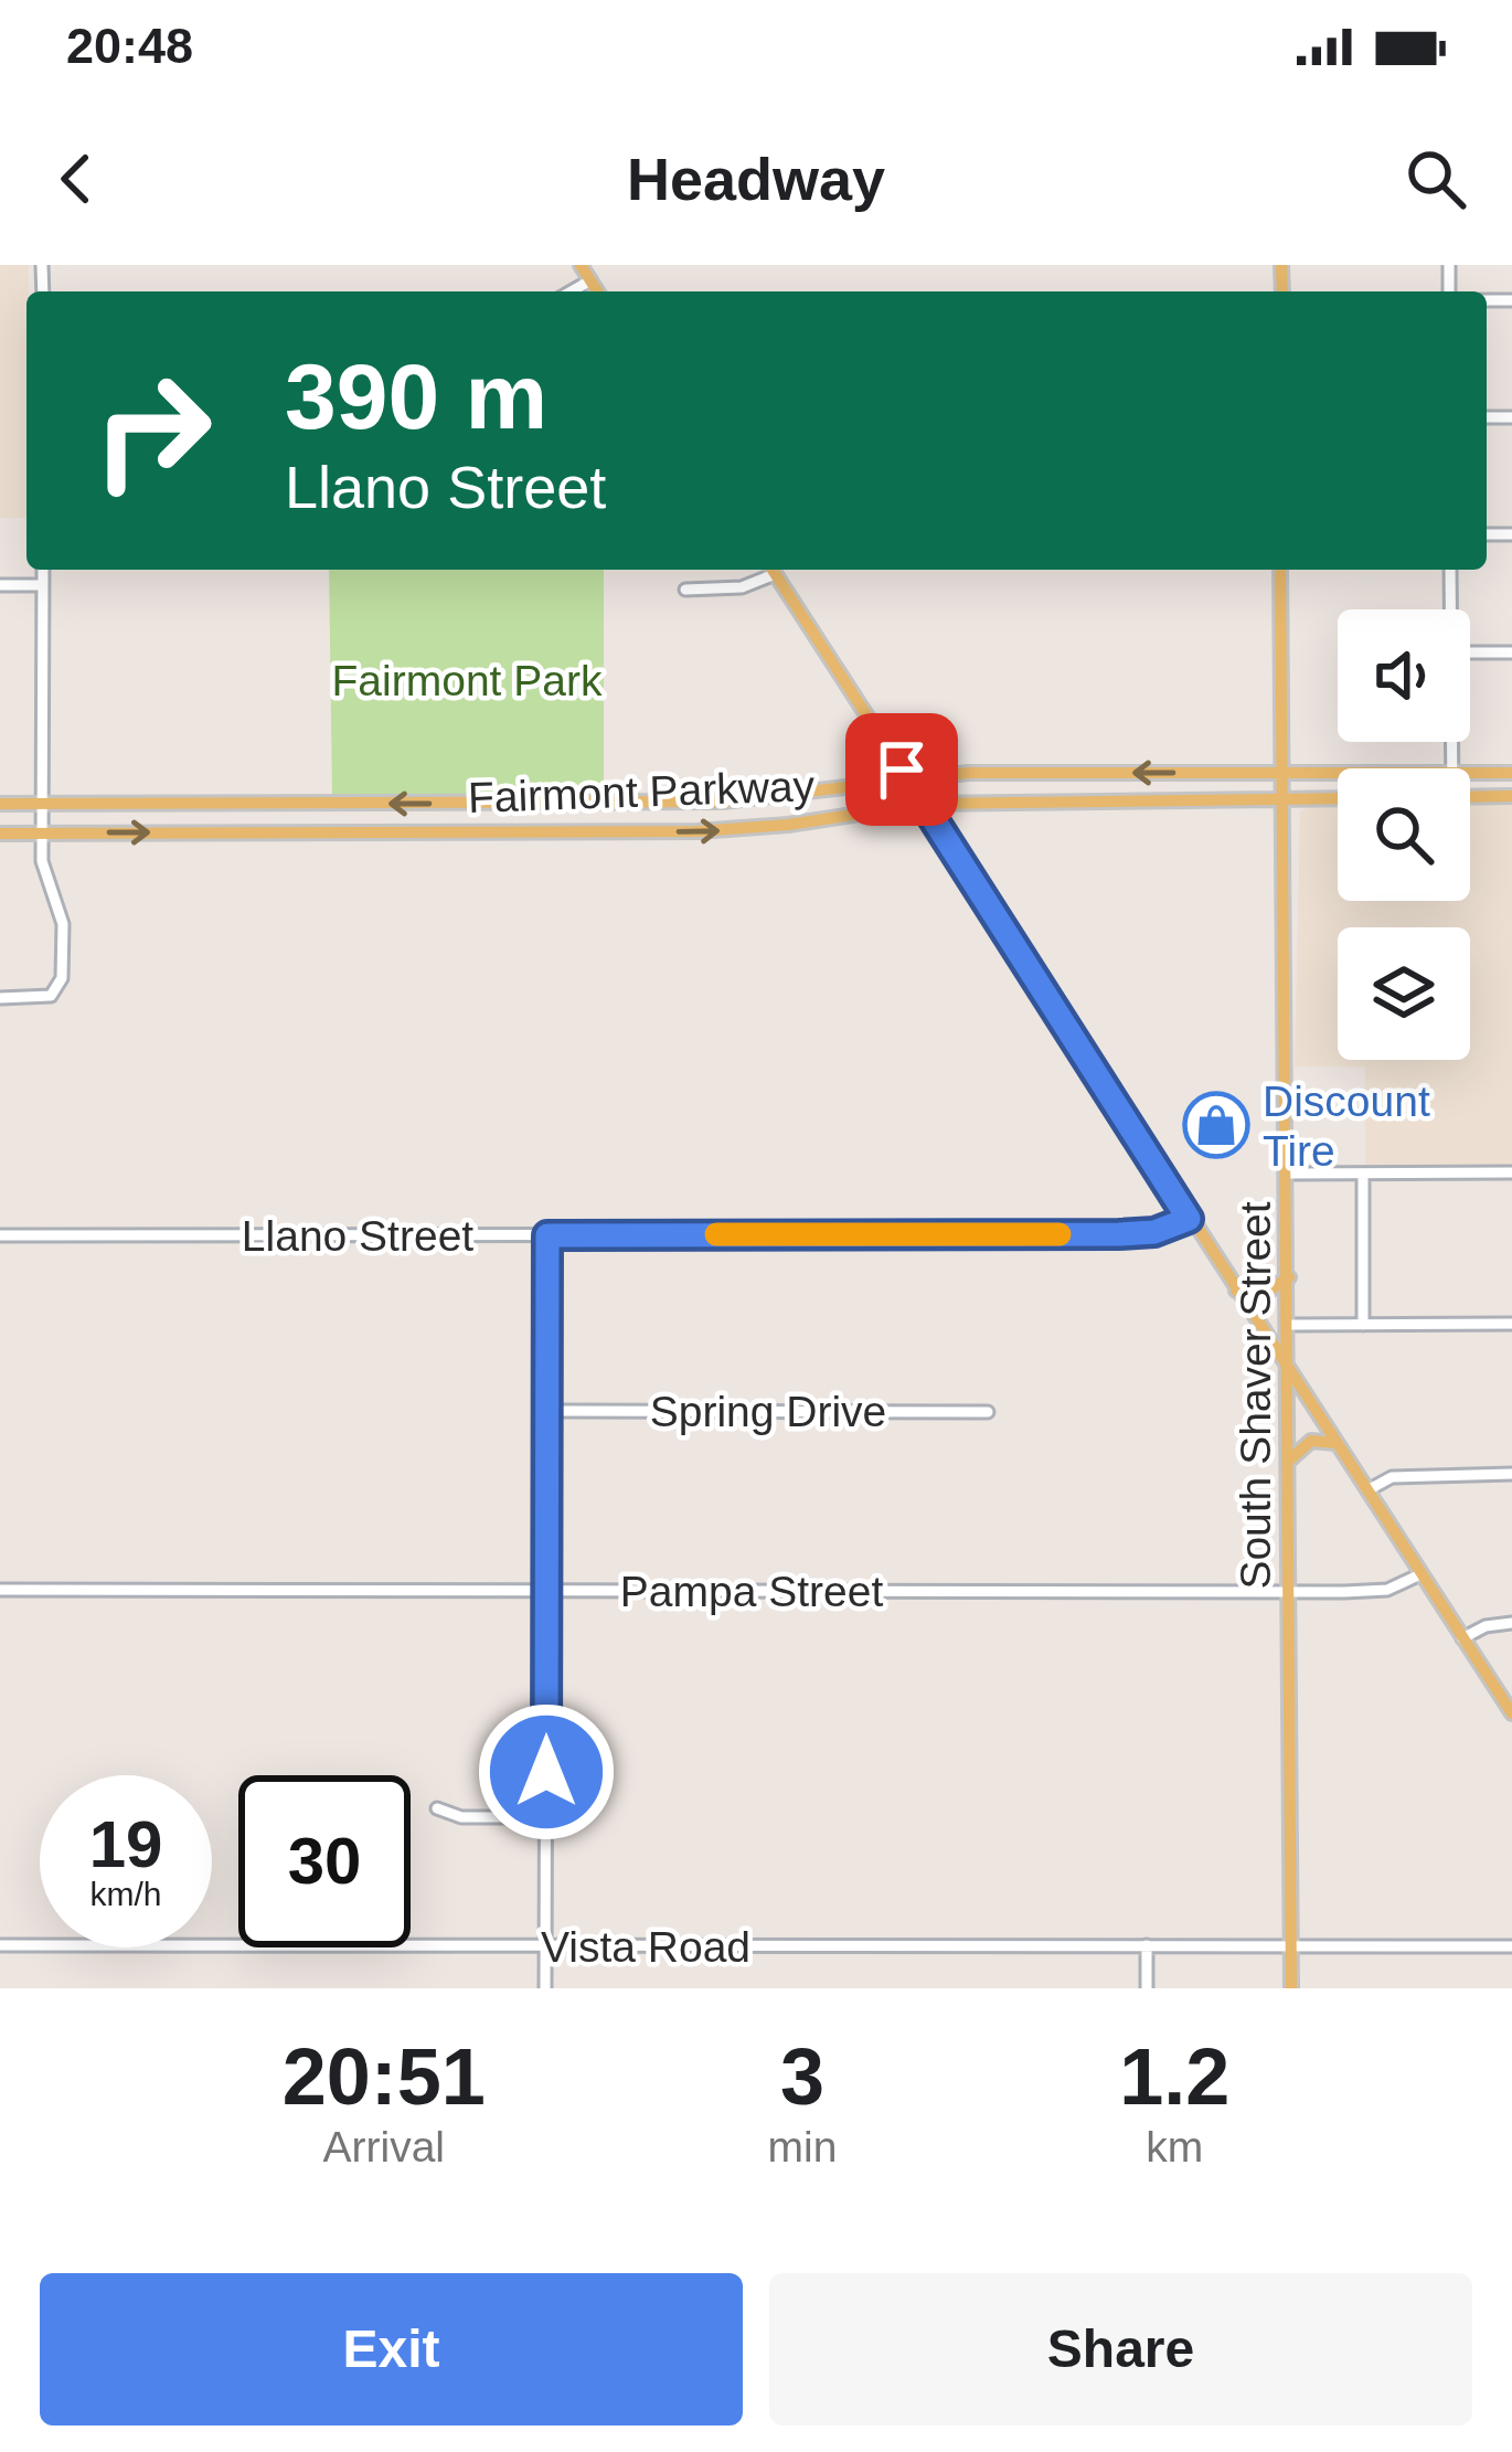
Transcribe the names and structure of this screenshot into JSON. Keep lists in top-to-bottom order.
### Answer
{
  "streets": {
    "main road": ["Fairmont Parkway", "South Shaver Street"],
    "street": [
      "Llano Street",
      "Spring Drive",
      "Pampa Street",
      "Vista Road"
    ]
  },
  "crossings": [
    ["Fairmont Parkway", "South Shaver Street"],
    ["South Shaver Street", "Pampa Street"],
    ["South Shaver Street", "Vista Road"]
  ],
  "parks": ["Fairmont Park"],
  "places": {
    "shop": ["Discount Tire"]
  },
  "page": {
    "status": "20:48",
    "header": "Headway",
    "turn": ["390 m", "Llano Street"],
    "speed": "19 km/h",
    "limit": "30",
    "eta": [
      "20:51",
      "Arrival",
      "3",
      "min",
      "1.2",
      "km"
    ],
    "buttons": ["Exit", "Share"]
  }
}
